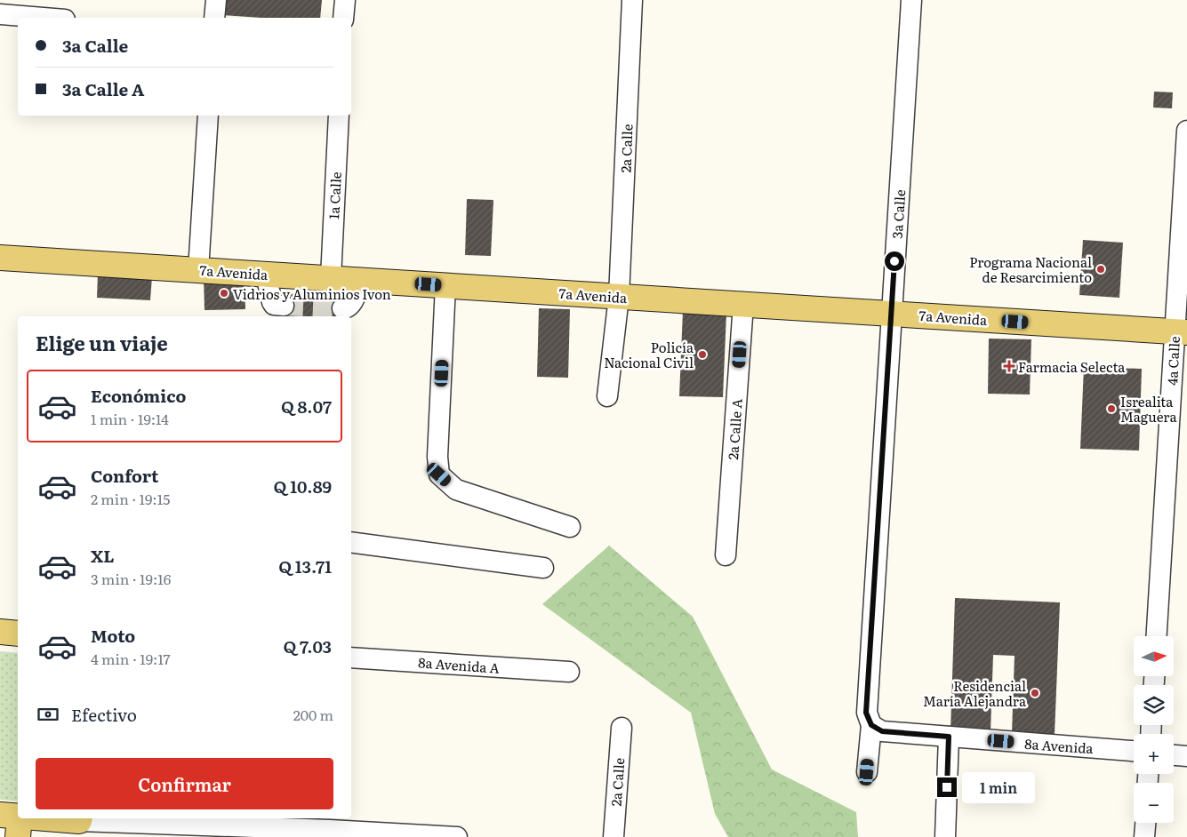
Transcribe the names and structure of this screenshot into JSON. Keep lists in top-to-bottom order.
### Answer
{
  "streets": {
    "main road": ["7a Avenida"],
    "street": [
      "2a Calle",
      "1a Calle",
      "3a Calle",
      "4a Calle",
      "2a Calle A",
      "8a Avenida A",
      "8a Avenida"
    ]
  },
  "crossings": [
    ["2a Calle", "7a Avenida"],
    ["1a Calle", "7a Avenida"],
    ["3a Calle", "7a Avenida"],
    ["3a Calle", "8a Avenida"],
    ["7a Avenida", "4a Calle"],
    ["7a Avenida", "2a Calle A"]
  ],
  "places": {
    "other": [
      "Programa Nacional de Resarcimiento",
      "Vidrios y Aluminios Ivon",
      "Policía Nacional Civil",
      "Isrealita Maguera",
      "Residencial María Alejandra"
    ],
    "health": ["Farmacia Selecta"]
  },
  "north": "right",
  "page": {
    "banner": ["3a Calle", "3a Calle A"],
    "heading": "Elige un viaje",
    "list": [
      {
        "name": "Económico",
        "note": "1 min · 19:14",
        "value": "Q 8.07"
      },
      {
        "name": "Confort",
        "note": "2 min · 19:15",
        "value": "Q 10.89"
      },
      {
        "name": "XL",
        "note": "3 min · 19:16",
        "value": "Q 13.71"
      },
      {
        "name": "Moto",
        "note": "4 min · 19:17",
        "value": "Q 7.03"
      }
    ],
    "map_buttons": ["+", "−"],
    "pay": ["Efectivo", "200 m"],
    "buttons": "Confirmar",
    "bubble": "1 min"
  }
}
